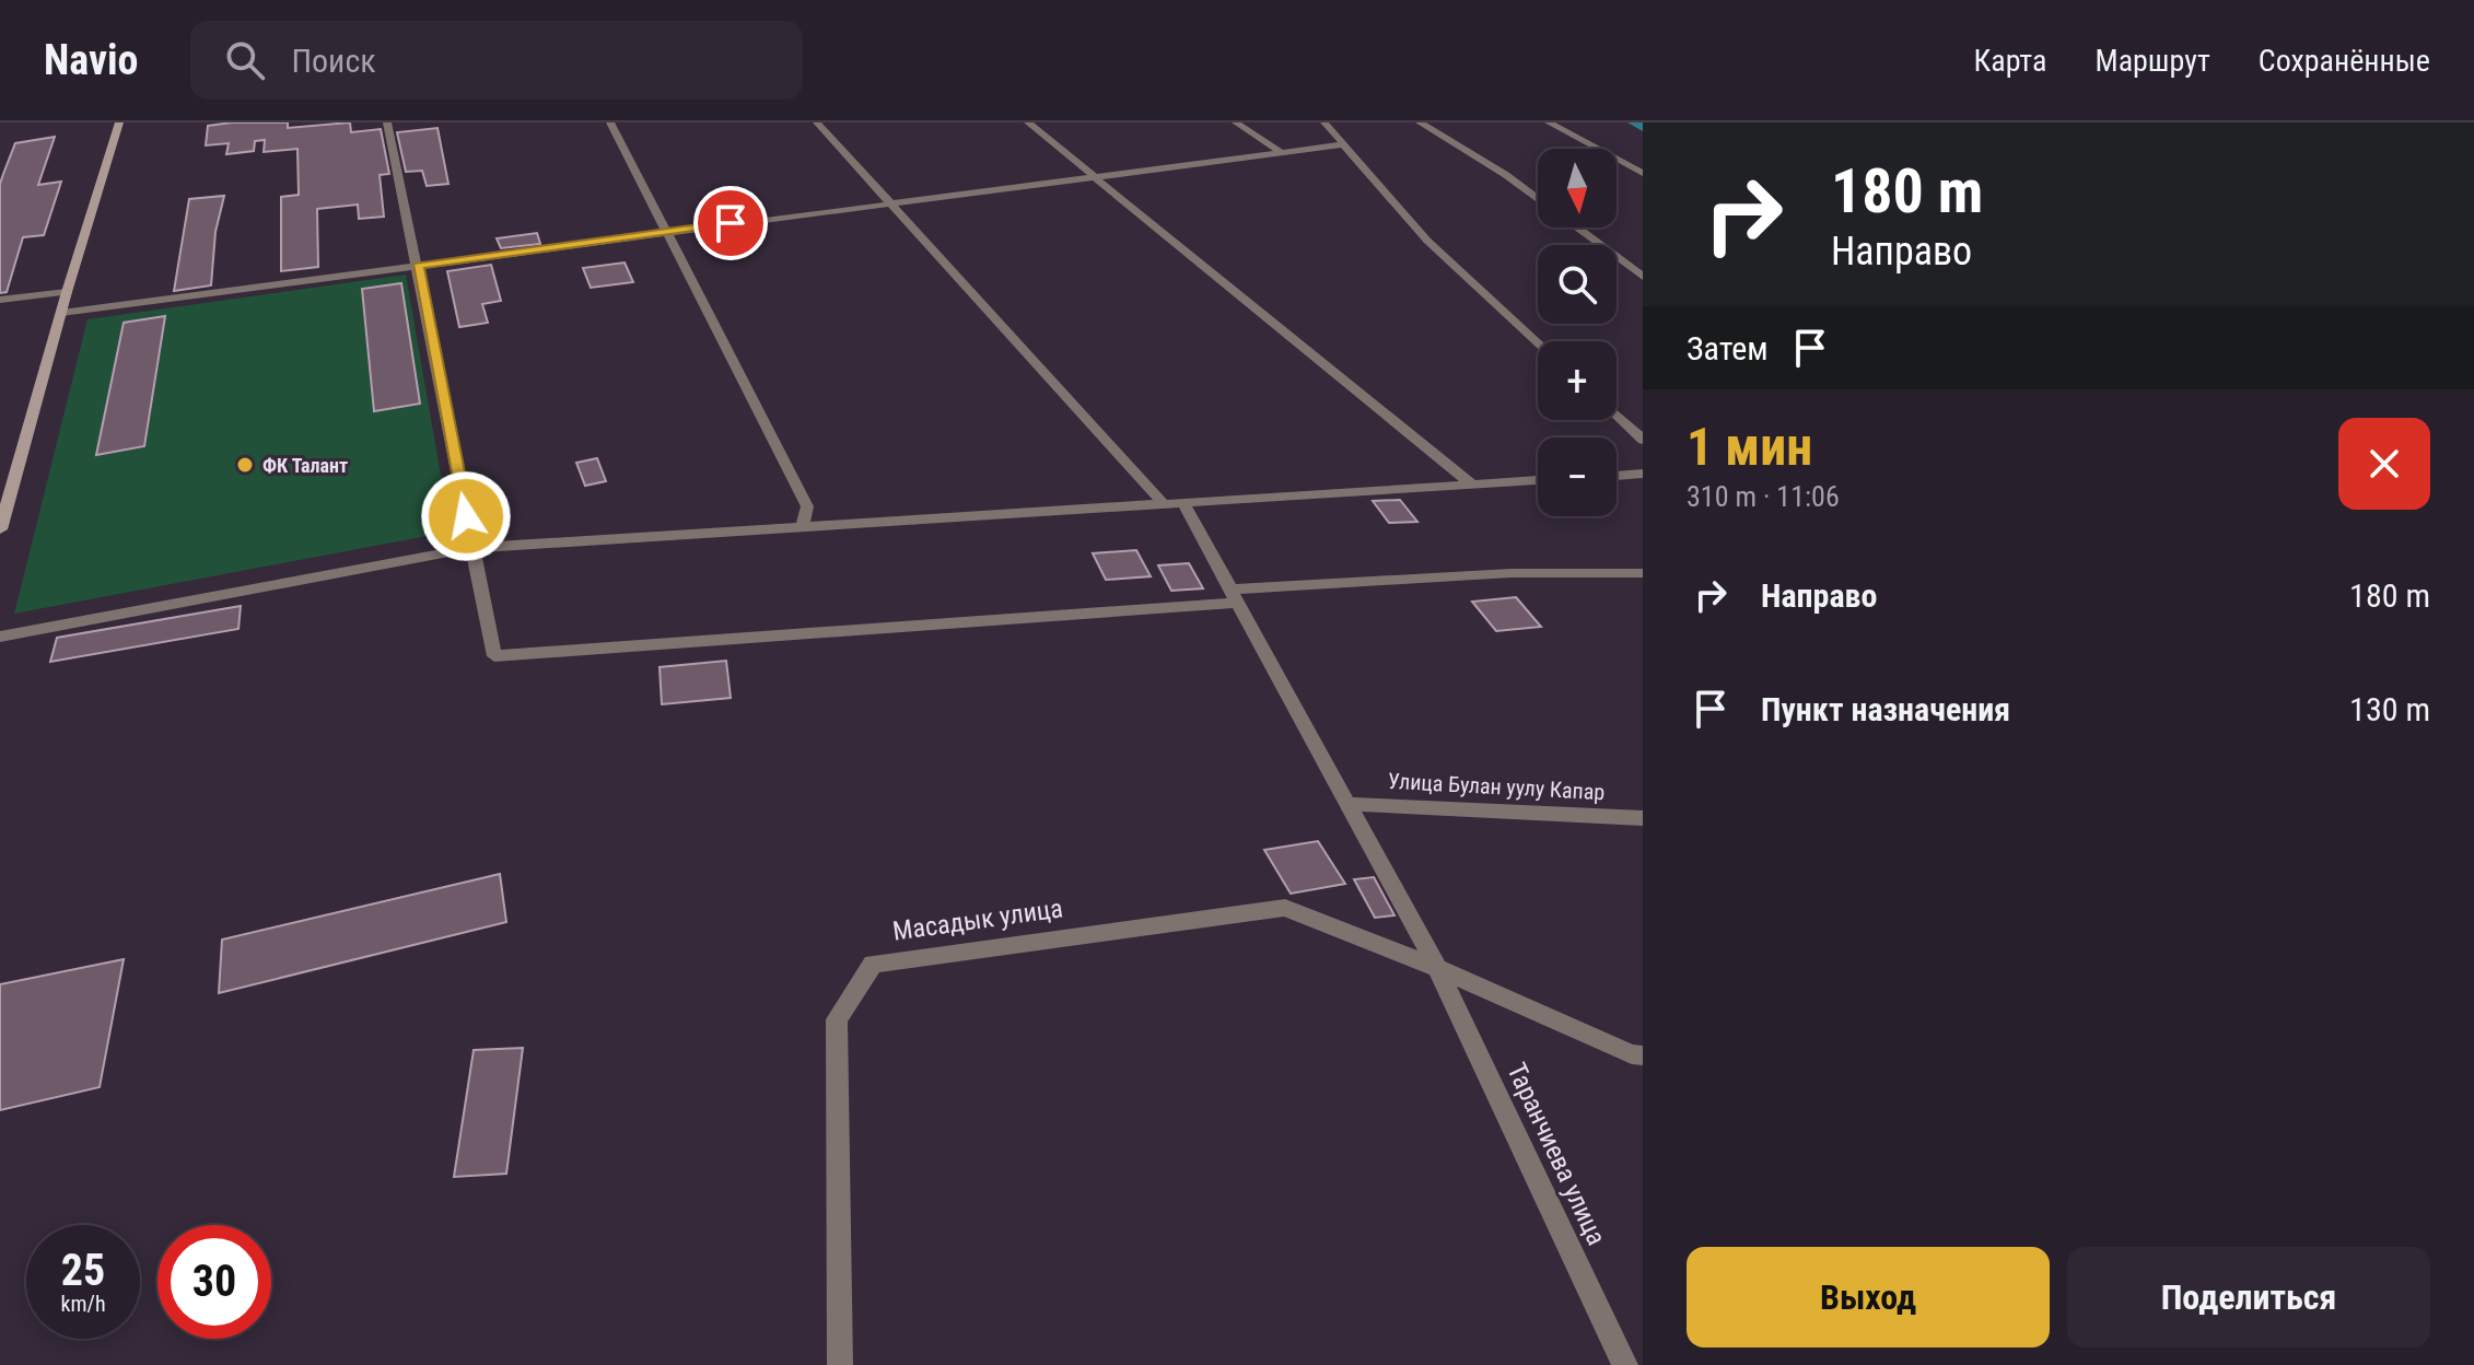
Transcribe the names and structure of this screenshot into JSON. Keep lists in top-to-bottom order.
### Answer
{
  "streets": {
    "street": ["Улица Булан уулу Капар", "Масадык улица", "Таранчиева улица"]
  },
  "crossings": [
    ["Улица Булан уулу Капар", "Таранчиева улица"],
    ["Масадык улица", "Таранчиева улица"]
  ],
  "places": ["ФК Талант"],
  "north": "bottom",
  "page": {
    "header": "Navio",
    "search": "Поиск",
    "nav": ["Карта", "Маршрут", "Сохранённые"],
    "turn": ["180 m", "Направо"],
    "map_buttons": ["+", "−"],
    "then": "Затем",
    "heading": ["1 мин", "310 m · 11:06"],
    "list": [
      {
        "name": "Направо",
        "value": "180 m"
      },
      {
        "name": "Пункт назначения",
        "value": "130 m"
      }
    ],
    "speed": "25 km/h",
    "limit": "30",
    "buttons": ["Выход", "Поделиться"]
  }
}
